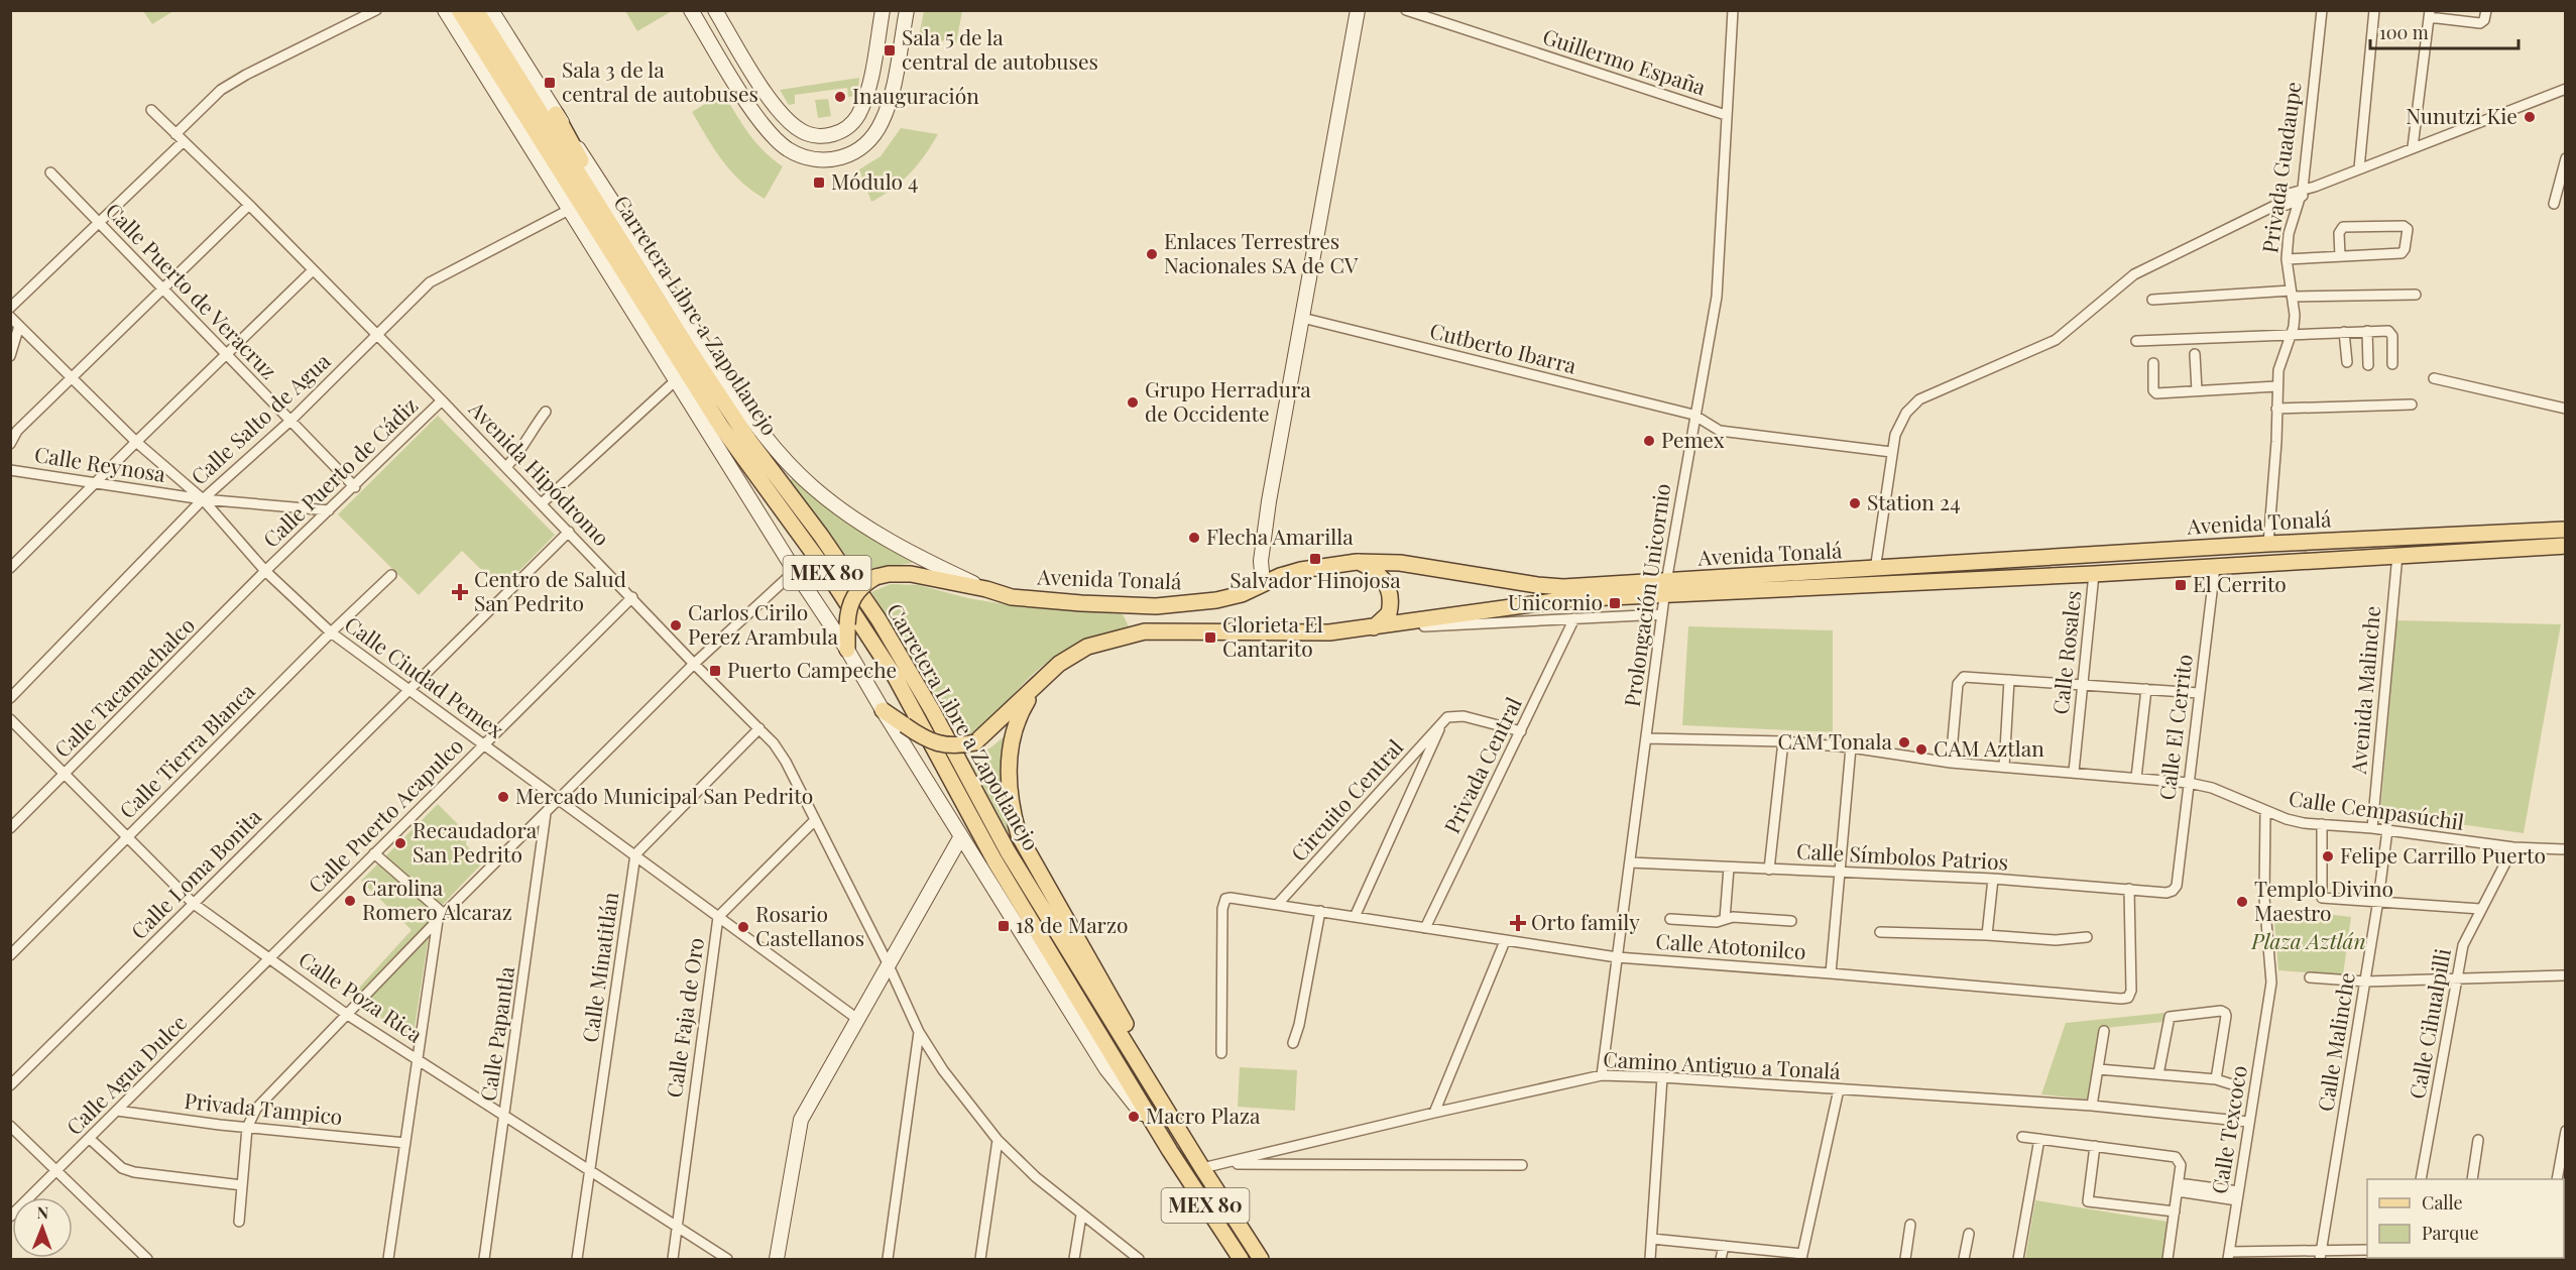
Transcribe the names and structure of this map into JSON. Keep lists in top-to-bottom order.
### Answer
{
  "streets": {
    "main road": ["Carretera Libre a Zapotlanejo", "Avenida Tonalá", "MEX 80"],
    "street": [
      "Guillermo España",
      "Privada Guadaupe",
      "Calle Puerto de Veracruz",
      "Cutberto Ibarra",
      "Calle Salto de Agua",
      "Calle Reynosa",
      "Calle Puerto de Cádiz",
      "Avenida Hipódromo",
      "Prolongación Unicornio",
      "Calle Rosales",
      "Calle Ciudad Pemex",
      "Calle Tacamachalco",
      "Avenida Malinche",
      "Calle El Cerrito",
      "Calle Tierra Blanca",
      "Privada Central",
      "Circuito Central",
      "Calle Cempasúchil",
      "Calle Puerto Acapulco",
      "Calle Símbolos Patrios",
      "Calle Loma Bonita",
      "Calle Atotonilco",
      "Calle Minatitlán",
      "Calle Poza Rica",
      "Calle Faja de Oro",
      "Calle Cihualpilli",
      "Calle Papantla",
      "Calle Malinche",
      "Camino Antiguo a Tonalá",
      "Calle Agua Dulce",
      "Privada Tampico",
      "Calle Texcoco"
    ]
  },
  "crossings": [
    ["Guillermo España", "Prolongación Unicornio"],
    ["Privada Guadaupe", "Avenida Tonalá"],
    ["Calle Puerto de Veracruz", "Calle Salto de Agua"],
    ["Calle Puerto de Veracruz", "Calle Puerto de Cádiz"],
    ["Carretera Libre a Zapotlanejo", "Calle Salto de Agua"],
    ["Carretera Libre a Zapotlanejo", "Avenida Tonalá"],
    ["Carretera Libre a Zapotlanejo", "Camino Antiguo a Tonalá"],
    ["Cutberto Ibarra", "Prolongación Unicornio"],
    ["Calle Salto de Agua", "Calle Reynosa"],
    ["Calle Salto de Agua", "Avenida Hipódromo"],
    ["Calle Salto de Agua", "Calle Ciudad Pemex"],
    ["Calle Reynosa", "Calle Puerto de Cádiz"],
    ["Calle Reynosa", "Calle Ciudad Pemex"],
    ["Calle Puerto de Cádiz", "Avenida Hipódromo"],
    ["Calle Puerto de Cádiz", "Calle Ciudad Pemex"],
    ["Calle Puerto de Cádiz", "Calle Tacamachalco"],
    ["Avenida Hipódromo", "Calle Puerto Acapulco"],
    ["Avenida Hipódromo", "Calle Loma Bonita"],
    ["Avenida Hipódromo", "Calle Faja de Oro"],
    ["Avenida Tonalá", "Prolongación Unicornio"],
    ["Avenida Tonalá", "Calle Rosales"],
    ["Avenida Tonalá", "Avenida Malinche"],
    ["Avenida Tonalá", "Calle El Cerrito"],
    ["Prolongación Unicornio", "Calle Cempasúchil"],
    ["Prolongación Unicornio", "Calle Símbolos Patrios"],
    ["Prolongación Unicornio", "Calle Atotonilco"],
    ["Prolongación Unicornio", "Camino Antiguo a Tonalá"],
    ["Calle Rosales", "Calle Cempasúchil"],
    ["Calle Ciudad Pemex", "Calle Tacamachalco"],
    ["Calle Ciudad Pemex", "Calle Tierra Blanca"],
    ["Calle Ciudad Pemex", "Calle Puerto Acapulco"],
    ["Calle Ciudad Pemex", "Calle Loma Bonita"],
    ["Calle Ciudad Pemex", "Calle Minatitlán"],
    ["Calle Ciudad Pemex", "Calle Faja de Oro"],
    ["Calle Tacamachalco", "Calle Poza Rica"],
    ["Avenida Malinche", "Calle Cempasúchil"],
    ["Calle El Cerrito", "Calle Cempasúchil"],
    ["Calle El Cerrito", "Calle Símbolos Patrios"],
    ["Calle Tierra Blanca", "Calle Poza Rica"],
    ["Privada Central", "Calle Atotonilco"],
    ["Circuito Central", "Calle Atotonilco"],
    ["Calle Cempasúchil", "Calle Cihualpilli"],
    ["Calle Cempasúchil", "Calle Malinche"],
    ["Calle Cempasúchil", "Calle Texcoco"],
    ["Calle Puerto Acapulco", "Calle Poza Rica"],
    ["Calle Puerto Acapulco", "Calle Agua Dulce"],
    ["Calle Símbolos Patrios", "Calle Atotonilco"],
    ["Calle Loma Bonita", "Calle Poza Rica"],
    ["Calle Minatitlán", "Calle Poza Rica"],
    ["Calle Poza Rica", "Calle Faja de Oro"],
    ["Calle Poza Rica", "Calle Papantla"],
    ["Calle Poza Rica", "Calle Agua Dulce"],
    ["Camino Antiguo a Tonalá", "Calle Texcoco"],
    ["Calle Agua Dulce", "Privada Tampico"]
  ],
  "parks": ["Plaza Aztlán"],
  "places": {
    "transit": [
      "Sala 5 de la central de autobuses",
      "Sala 3 de la central de autobuses",
      "Módulo 4",
      "Salvador Hinojosa",
      "El Cerrito",
      "Unicornio",
      "Glorieta El Cantarito",
      "Puerto Campeche",
      "18 de Marzo"
    ],
    "other": [
      "Inauguración",
      "Nunutzi Kie",
      "Enlaces Terrestres Nacionales SA de CV",
      "Grupo Herradura de Occidente",
      "Pemex",
      "Station 24",
      "Flecha Amarilla",
      "Carlos Cirilo Perez Arambula",
      "CAM Tonala",
      "CAM Aztlan",
      "Mercado Municipal San Pedrito",
      "Recaudadora San Pedrito",
      "Felipe Carrillo Puerto",
      "Carolina Romero Alcaraz",
      "Templo Divino Maestro",
      "Rosario Castellanos",
      "Macro Plaza"
    ],
    "health": ["Centro de Salud San Pedrito", "Orto family"]
  },
  "legend": ["Calle", "Parque"],
  "scale_bar": "100 m",
  "north": "top"
}
